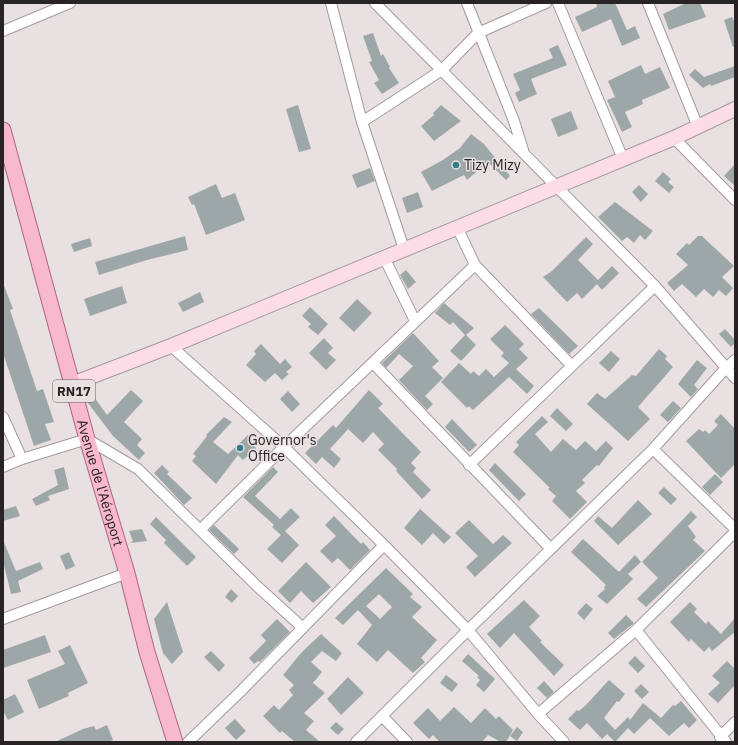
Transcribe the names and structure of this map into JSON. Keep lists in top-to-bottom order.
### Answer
{
  "streets": {
    "main road": ["RN17", "Avenue de l'Aéroport"]
  },
  "places": ["Tizy Mizy", "Governor's Office"]
}
